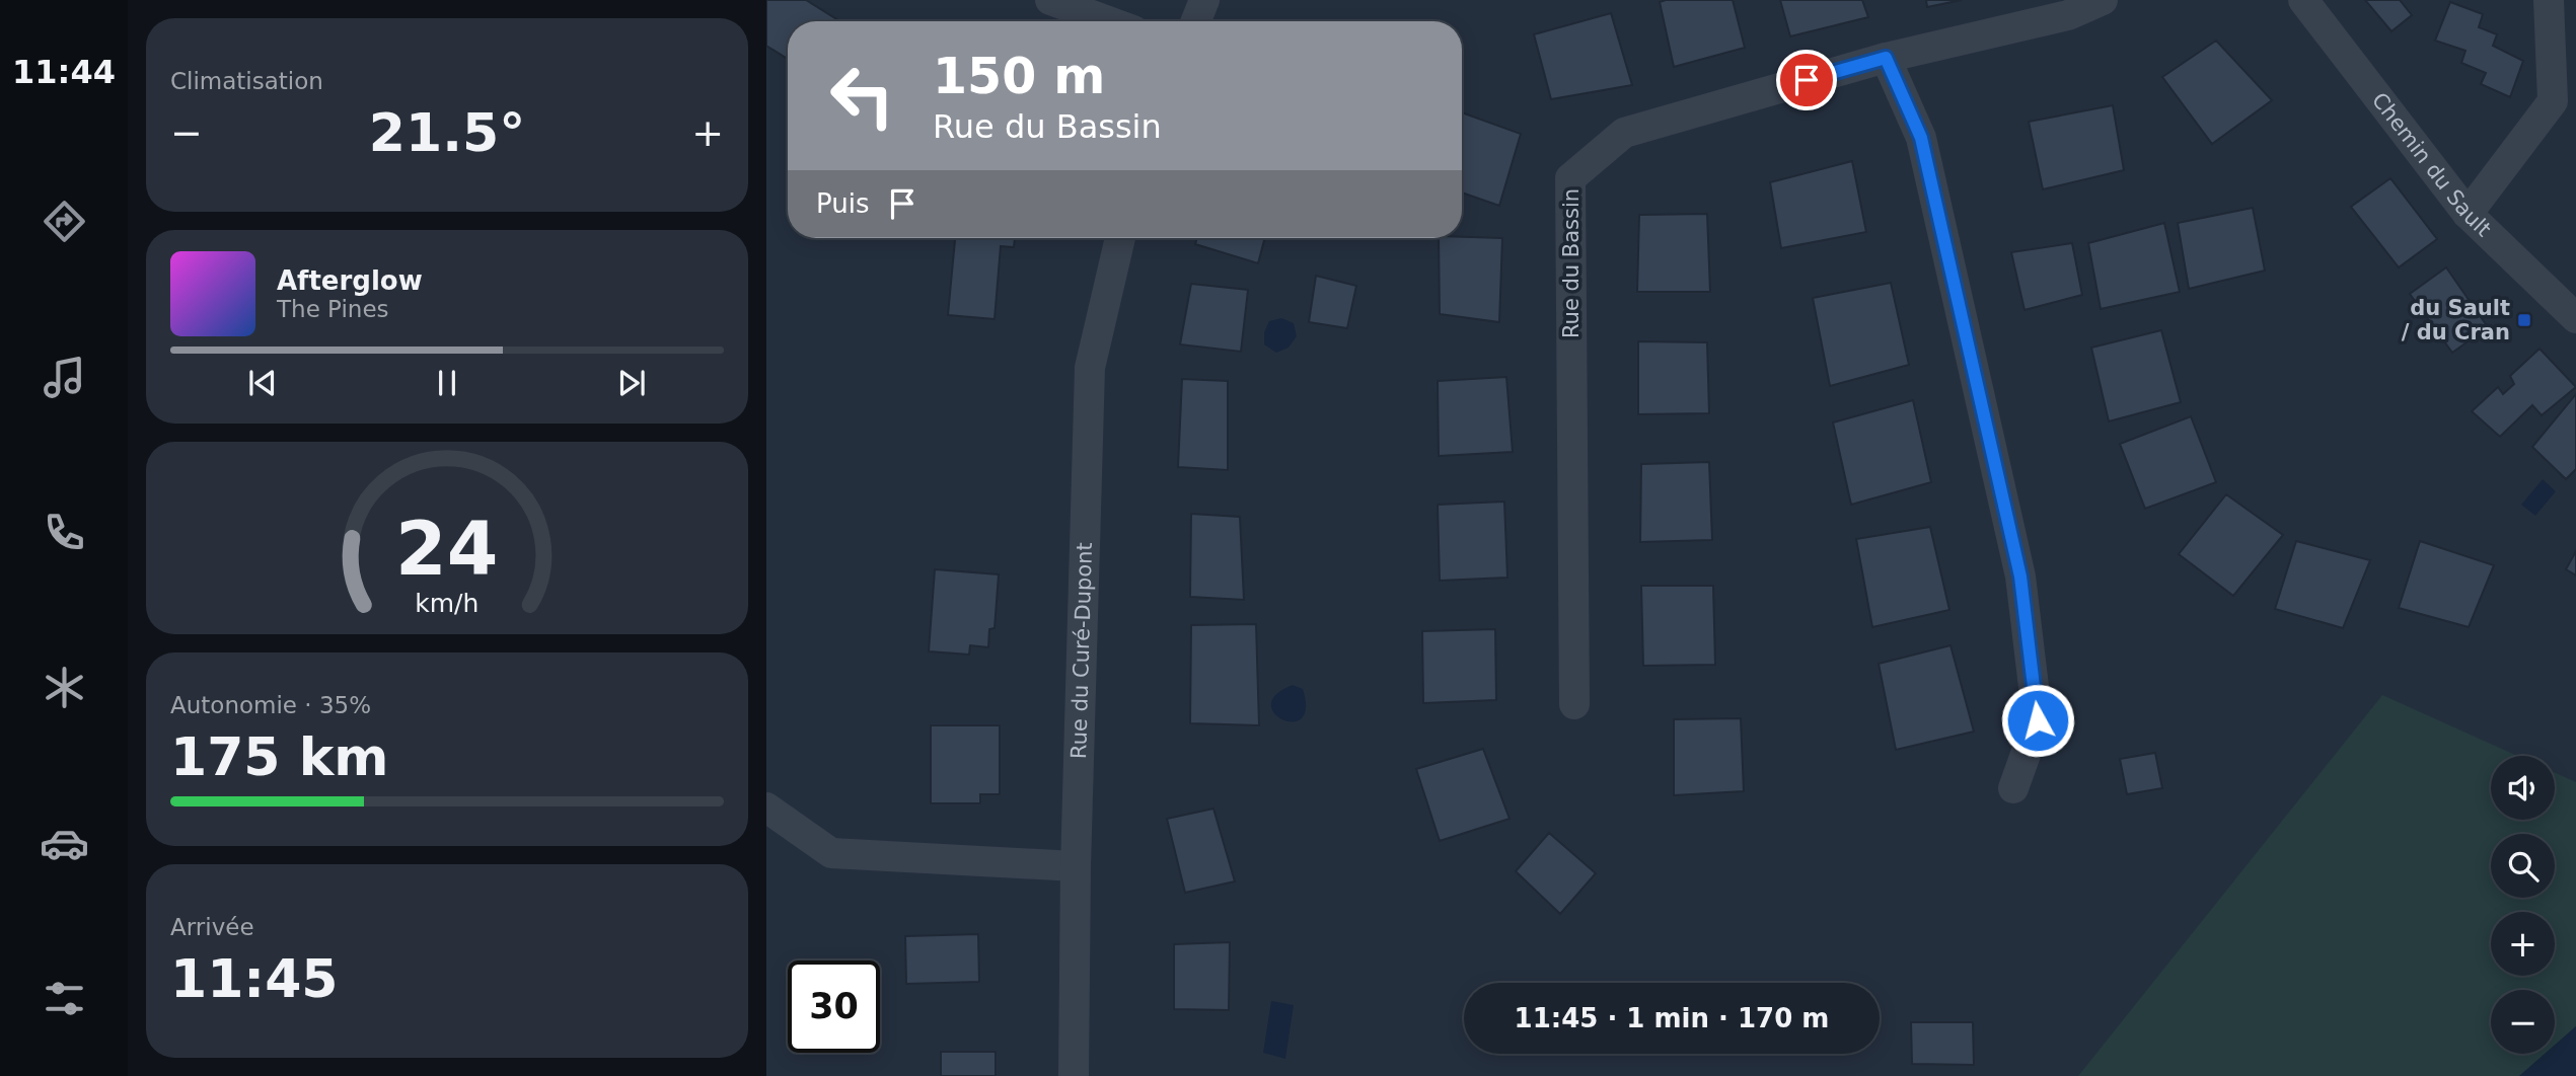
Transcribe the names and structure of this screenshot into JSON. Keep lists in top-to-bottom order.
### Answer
{
  "streets": {
    "street": ["Chemin du Sault", "Rue du Bassin", "Rue du Curé-Dupont"]
  },
  "places": {
    "transit": ["du Sault / du Cran"]
  },
  "page": {
    "tabs": "11:44",
    "tile": [
      "Climatisation",
      ["Autonomie · 35%", "175 km"],
      ["Arrivée", "11:45"]
    ],
    "turn": ["150 m", "Rue du Bassin"],
    "heat": ["−", "21.5°", "+"],
    "then": "Puis",
    "song": ["Afterglow", "The Pines"],
    "map_buttons": ["+", "−"],
    "limit": "30",
    "trip": "11:45 · 1 min · 170 m",
    "gauge": ["24", "km/h"]
  }
}
